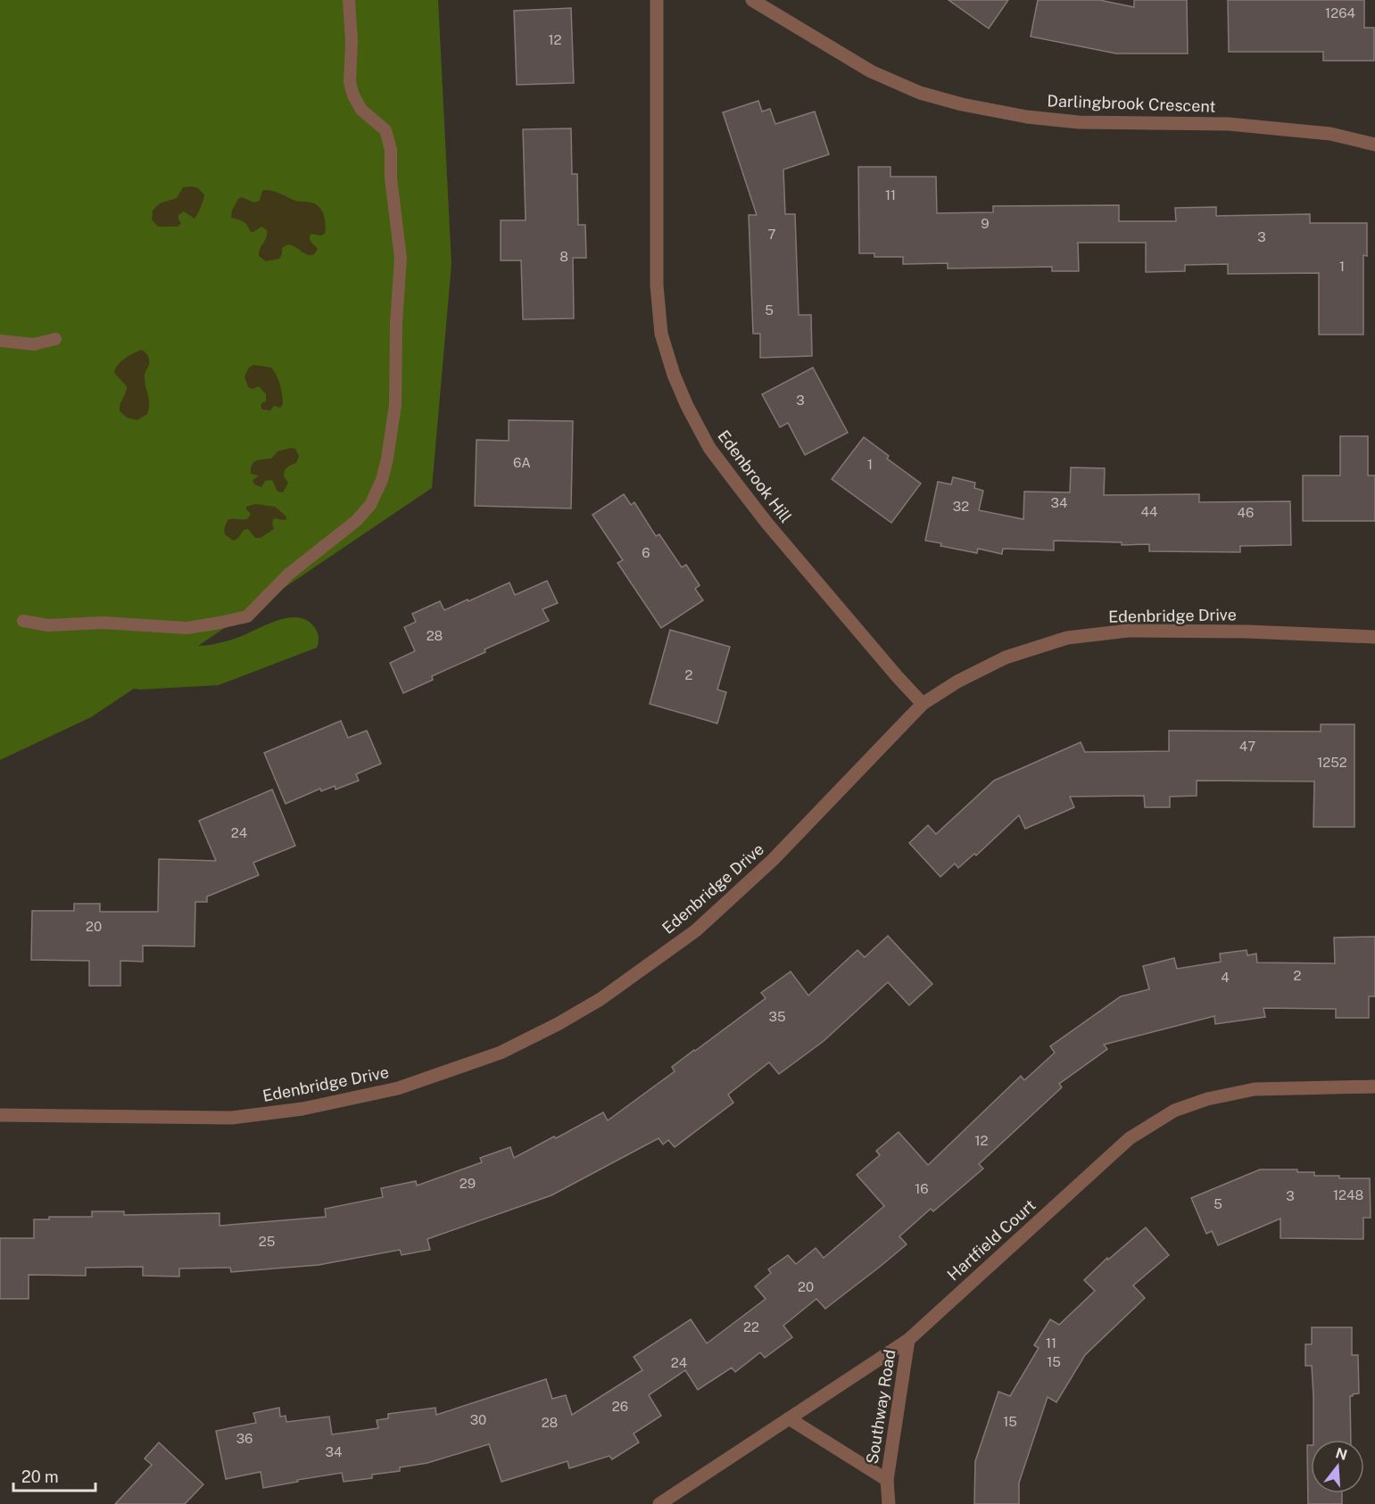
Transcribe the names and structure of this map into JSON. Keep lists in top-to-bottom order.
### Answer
{
  "streets": {
    "street": [
      "Darlingbrook Crescent",
      "Edenbrook Hill",
      "Edenbridge Drive",
      "Hartfield Court",
      "Southway Road"
    ]
  },
  "crossings": [
    ["Edenbrook Hill", "Edenbridge Drive"],
    ["Hartfield Court", "Southway Road"]
  ],
  "house_numbers": [
    "1264",
    "12",
    "11",
    "9",
    "7",
    "3",
    "8",
    "1",
    "5",
    "3",
    "6A",
    "1",
    "34",
    "32",
    "44",
    "46",
    "6",
    "28",
    "2",
    "47",
    "1252",
    "24",
    "20",
    "2",
    "4",
    "35",
    "12",
    "29",
    "16",
    "1248",
    "3",
    "5",
    "25",
    "20",
    "22",
    "11",
    "15",
    "24",
    "26",
    "30",
    "15",
    "28",
    "36",
    "34"
  ],
  "scale_bar": "20 m",
  "north": "top"
}
